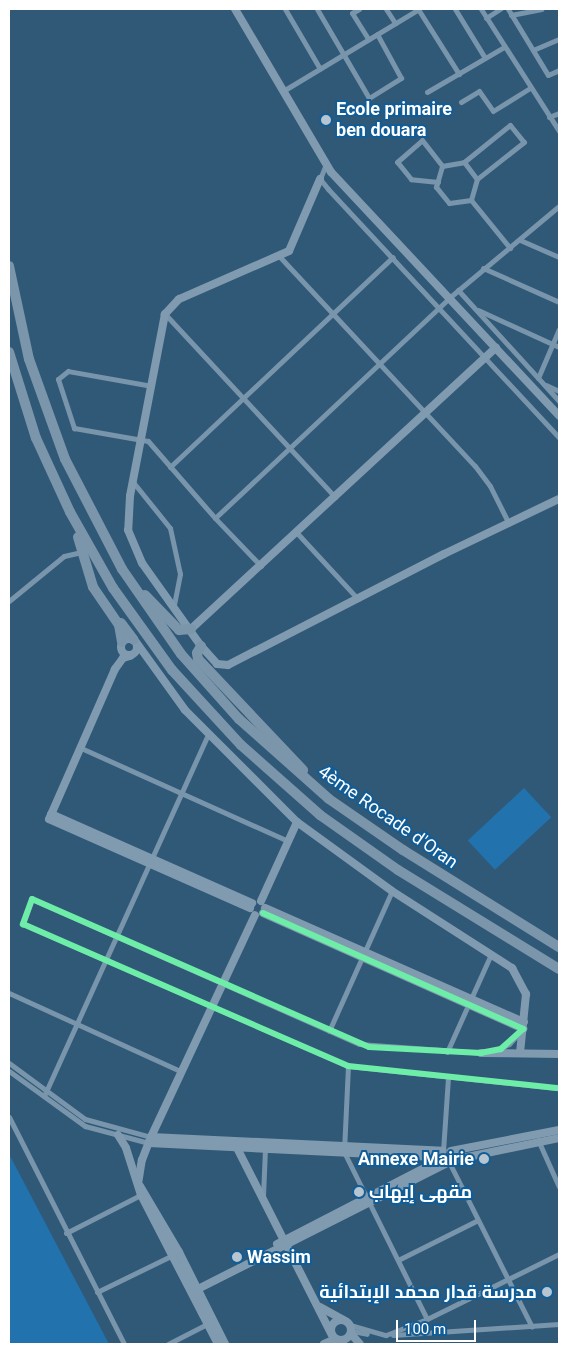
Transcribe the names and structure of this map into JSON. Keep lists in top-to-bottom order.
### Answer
{
  "streets": {
    "highway": ["4ème Rocade d'Oran"]
  },
  "places": [
    "Ecole primaire ben douara",
    "Annexe Mairie",
    "مقهى إيهاب",
    "Wassim",
    "مدرسة قدار محمد الإبتدائية"
  ],
  "scale_bar": "100 m"
}
